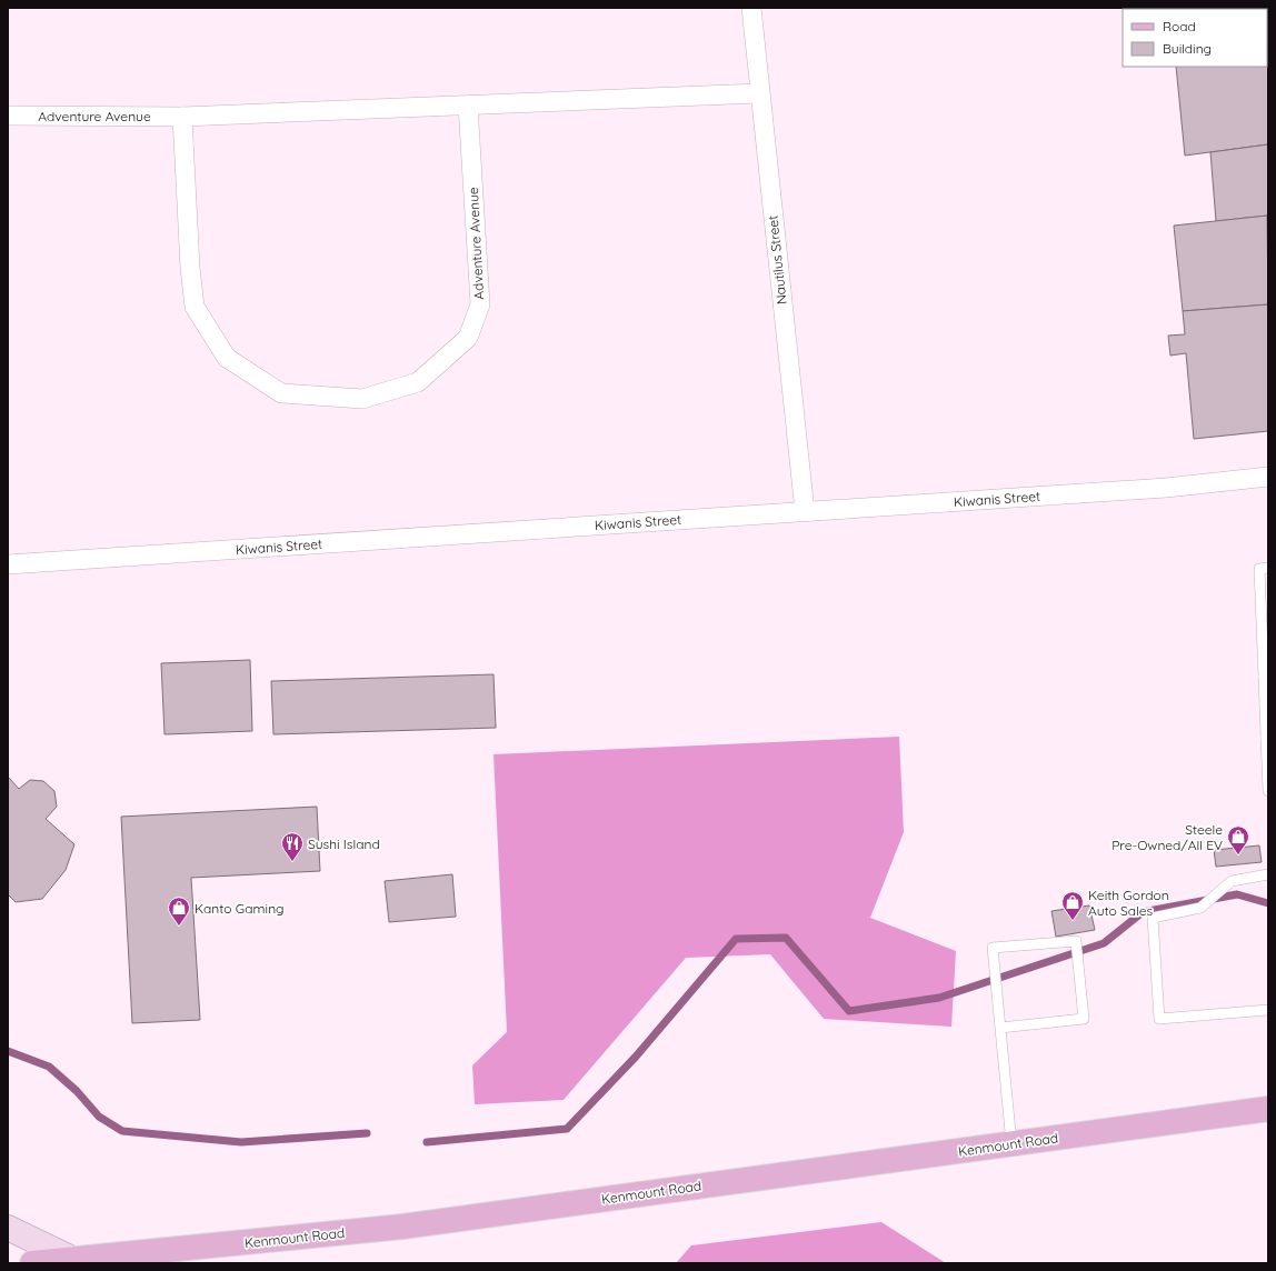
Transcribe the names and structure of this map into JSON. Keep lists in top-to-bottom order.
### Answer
{
  "streets": {
    "main road": ["Kenmount Road"],
    "street": ["Adventure Avenue", "Nautilus Street", "Kiwanis Street"]
  },
  "crossings": [
    ["Adventure Avenue", "Nautilus Street"],
    ["Nautilus Street", "Kiwanis Street"]
  ],
  "places": {
    "shop": ["Steele Pre-Owned/All EV", "Keith Gordon Auto Sales", "Kanto Gaming"],
    "restaurant": ["Sushi Island"]
  },
  "legend": ["Road", "Building"]
}
